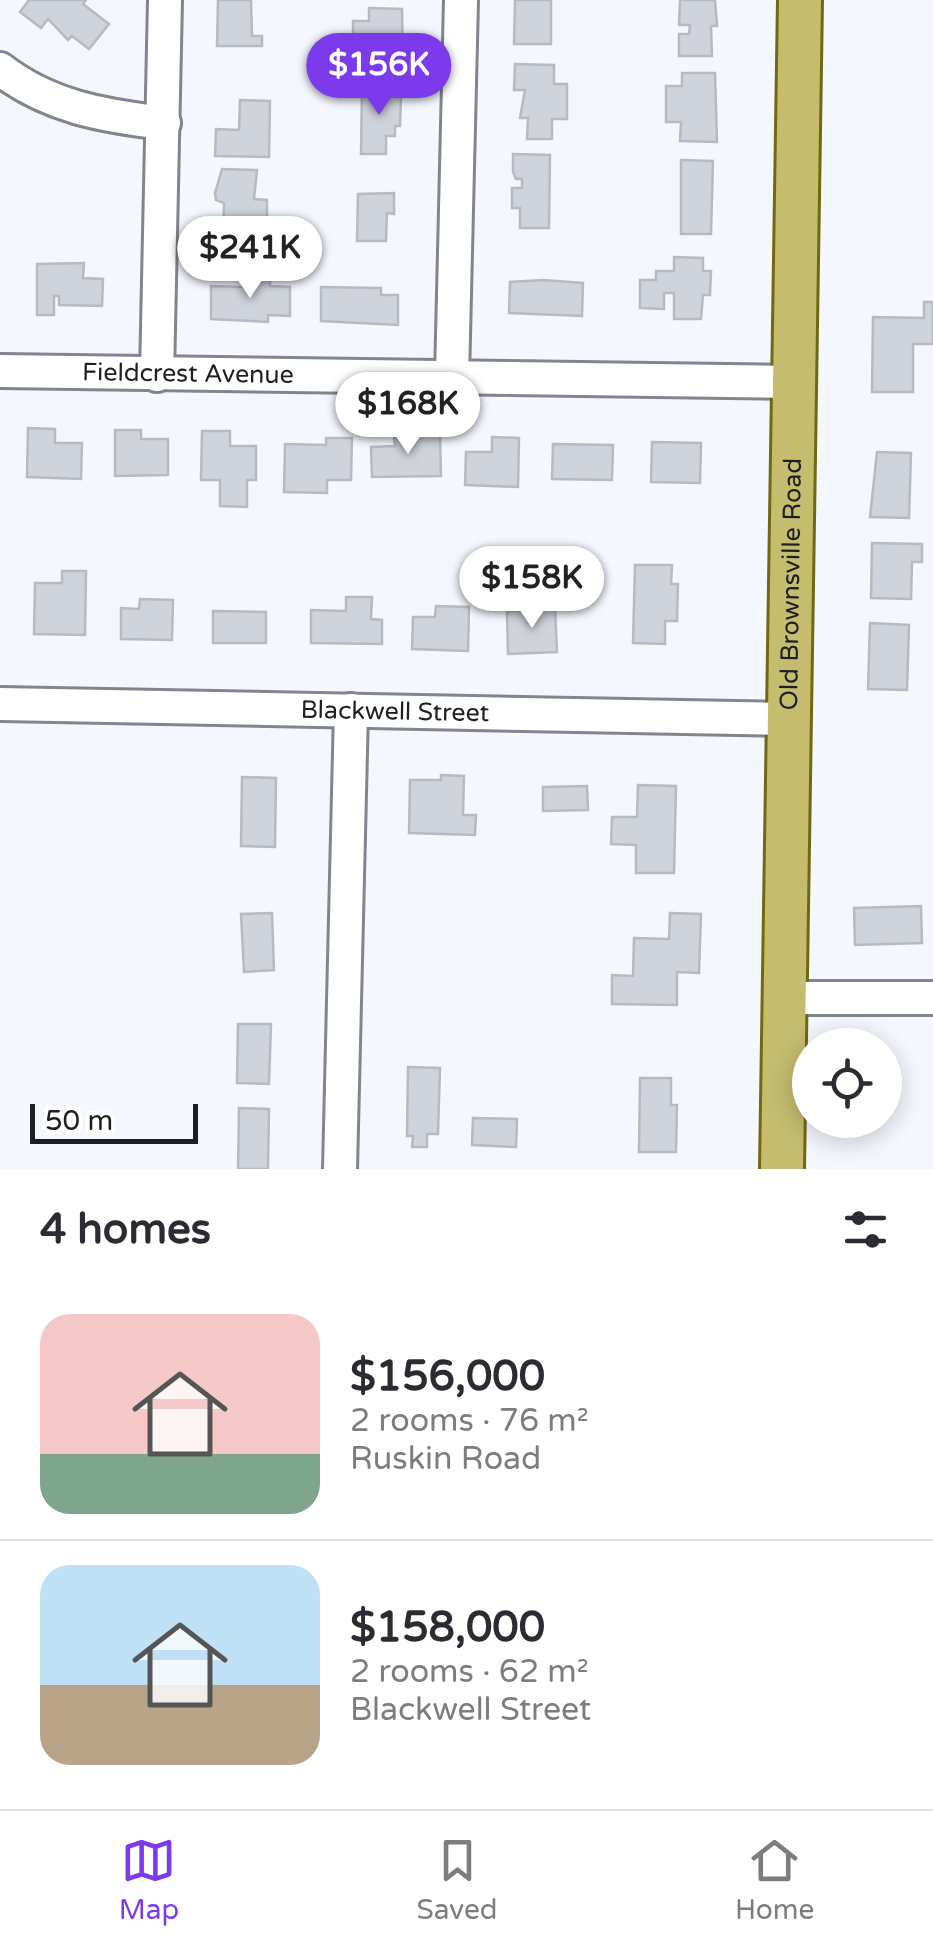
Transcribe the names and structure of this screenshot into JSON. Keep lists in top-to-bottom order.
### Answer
{
  "streets": {
    "main road": ["Old Brownsville Road"],
    "street": ["Fieldcrest Avenue", "Blackwell Street"]
  },
  "crossings": [
    ["Fieldcrest Avenue", "Old Brownsville Road"],
    ["Old Brownsville Road", "Blackwell Street"]
  ],
  "scale_bar": "50 m",
  "page": {
    "price": [
      "$156K",
      "$241K",
      "$168K",
      "$158K"
    ],
    "scale": "50 m",
    "heading": "4 homes",
    "list": [
      {
        "name": "$156,000",
        "note": "2 rooms · 76 m² · Ruskin Road"
      },
      {
        "name": "$158,000",
        "note": "2 rooms · 62 m² · Blackwell Street"
      }
    ],
    "tabs": ["Map", "Saved", "Home"]
  }
}
